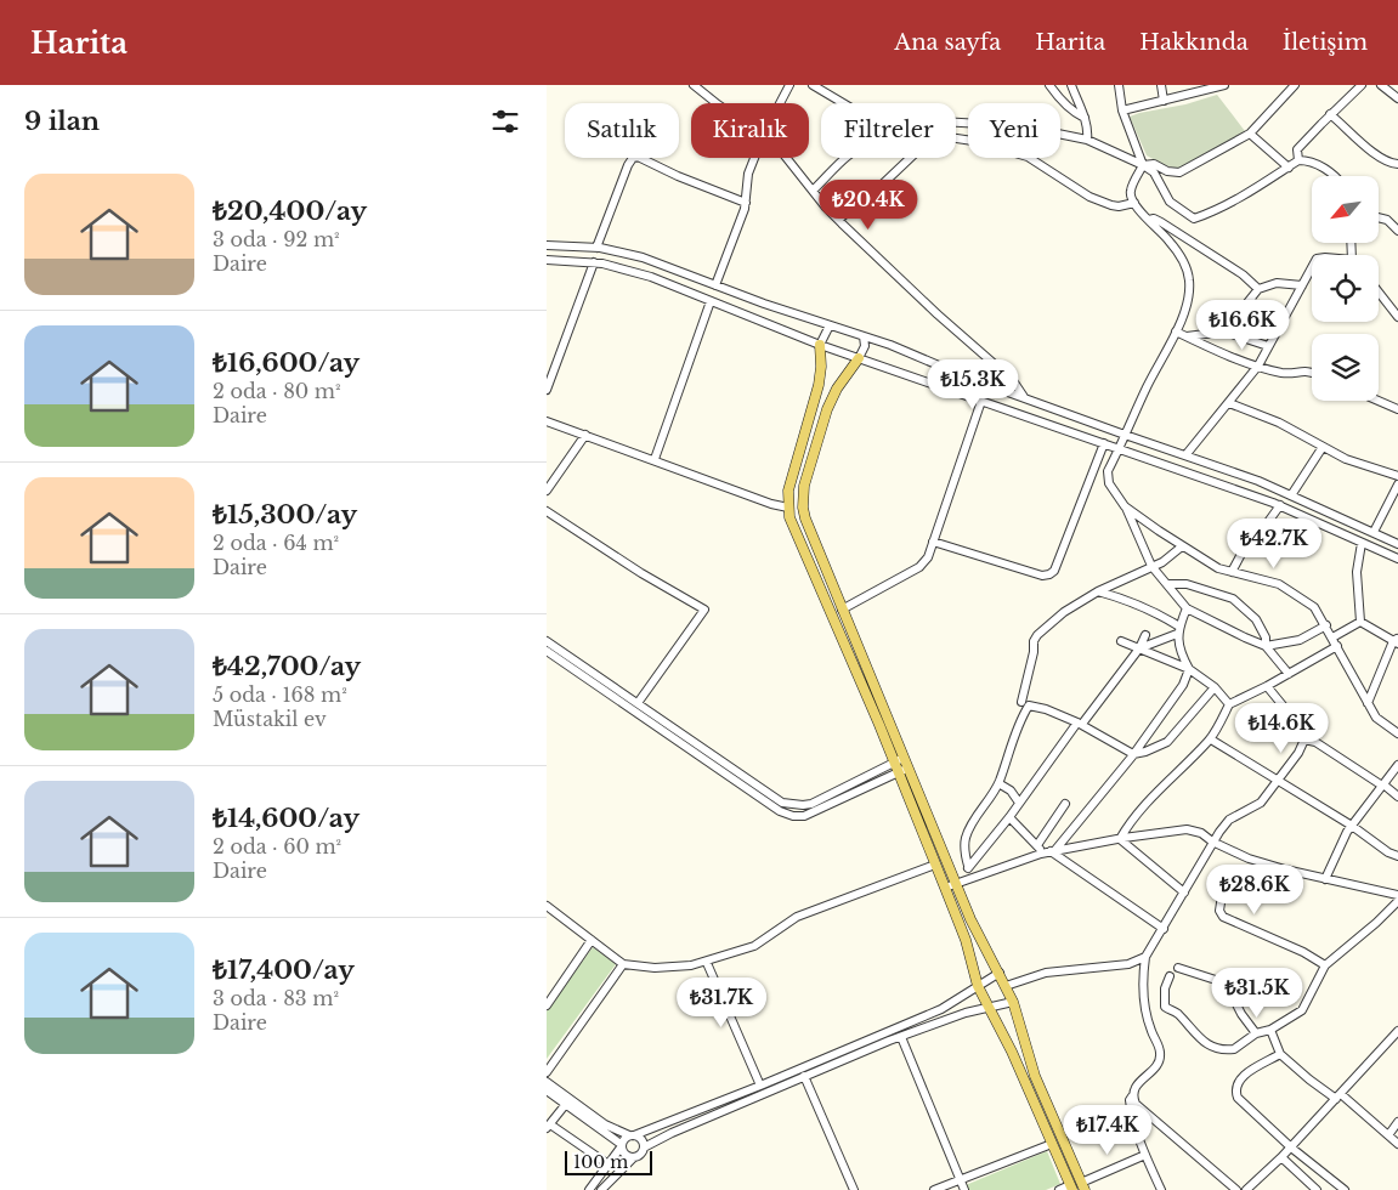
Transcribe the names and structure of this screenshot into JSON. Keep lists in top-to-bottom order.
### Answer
{
  "scale_bar": "100 m",
  "north": "bottom left",
  "page": {
    "header": "Harita",
    "nav": [
      "Ana sayfa",
      "Harita",
      "Hakkında",
      "İletişim"
    ],
    "heading": "9 ilan",
    "chip": [
      "Satılık",
      "Kiralık",
      "Filtreler",
      "Yeni"
    ],
    "list": [
      {
        "name": "₺20,400/ay",
        "note": "3 oda · 92 m² · Daire"
      },
      {
        "name": "₺16,600/ay",
        "note": "2 oda · 80 m² · Daire"
      },
      {
        "name": "₺15,300/ay",
        "note": "2 oda · 64 m² · Daire"
      },
      {
        "name": "₺42,700/ay",
        "note": "5 oda · 168 m² · Müstakil ev"
      },
      {
        "name": "₺14,600/ay",
        "note": "2 oda · 60 m² · Daire"
      },
      {
        "name": "₺17,400/ay",
        "note": "3 oda · 83 m² · Daire"
      }
    ],
    "price": [
      "₺20.4K",
      "₺16.6K",
      "₺15.3K",
      "₺42.7K",
      "₺14.6K",
      "₺28.6K",
      "₺31.5K",
      "₺31.7K",
      "₺17.4K"
    ],
    "scale": "100 m"
  }
}
